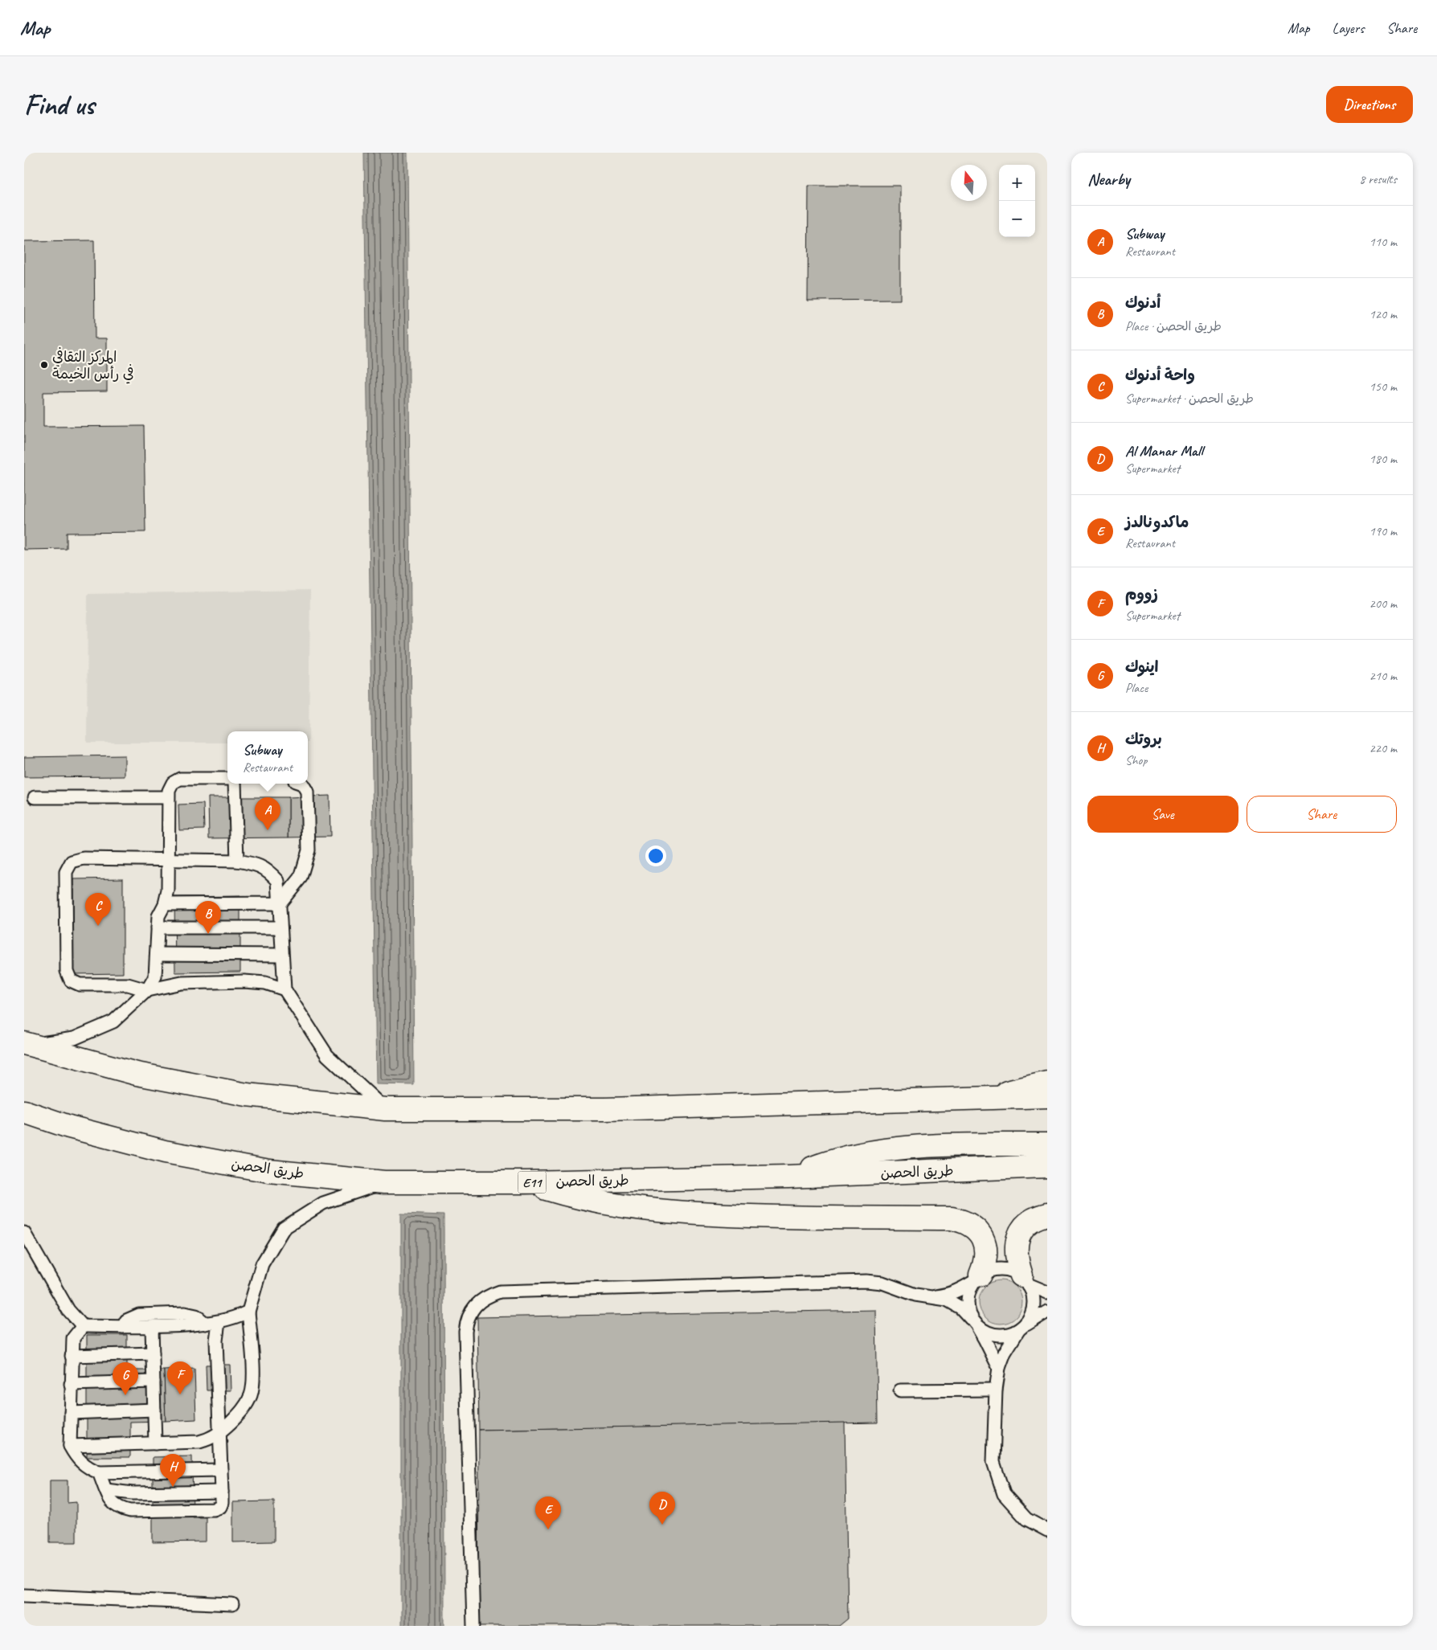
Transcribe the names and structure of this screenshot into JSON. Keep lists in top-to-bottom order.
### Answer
{
  "streets": {
    "main road": ["طريق الحصن", "E11"]
  },
  "places": ["المركز الثقافي في رأس الخيمة"],
  "north": "top",
  "page": {
    "header": "Map",
    "nav": ["Map", "Layers", "Share"],
    "buttons": [
      "Directions",
      ["Save", "Share"]
    ],
    "title": "Find us",
    "heading": ["Nearby", "8 results"],
    "map_buttons": ["+", "−"],
    "list": [
      {
        "mark": "A",
        "name": "Subway",
        "note": "Restaurant",
        "value": "110 m"
      },
      {
        "mark": "B",
        "name": "أدنوك",
        "note": "Place · طريق الحصن",
        "value": "120 m"
      },
      {
        "mark": "C",
        "name": "واحة أدنوك",
        "note": "Supermarket · طريق الحصن",
        "value": "150 m"
      },
      {
        "mark": "D",
        "name": "Al Manar Mall",
        "note": "Supermarket",
        "value": "180 m"
      },
      {
        "mark": "E",
        "name": "ماكدونالدز",
        "note": "Restaurant",
        "value": "190 m"
      },
      {
        "mark": "F",
        "name": "زووم",
        "note": "Supermarket",
        "value": "200 m"
      },
      {
        "mark": "G",
        "name": "اينوك",
        "note": "Place",
        "value": "210 m"
      },
      {
        "mark": "H",
        "name": "بروتك",
        "note": "Shop",
        "value": "220 m"
      }
    ],
    "popup": ["Subway", "Restaurant"],
    "pins": [
      "A",
      "C",
      "B",
      "F",
      "G",
      "H",
      "D",
      "E"
    ]
  }
}
